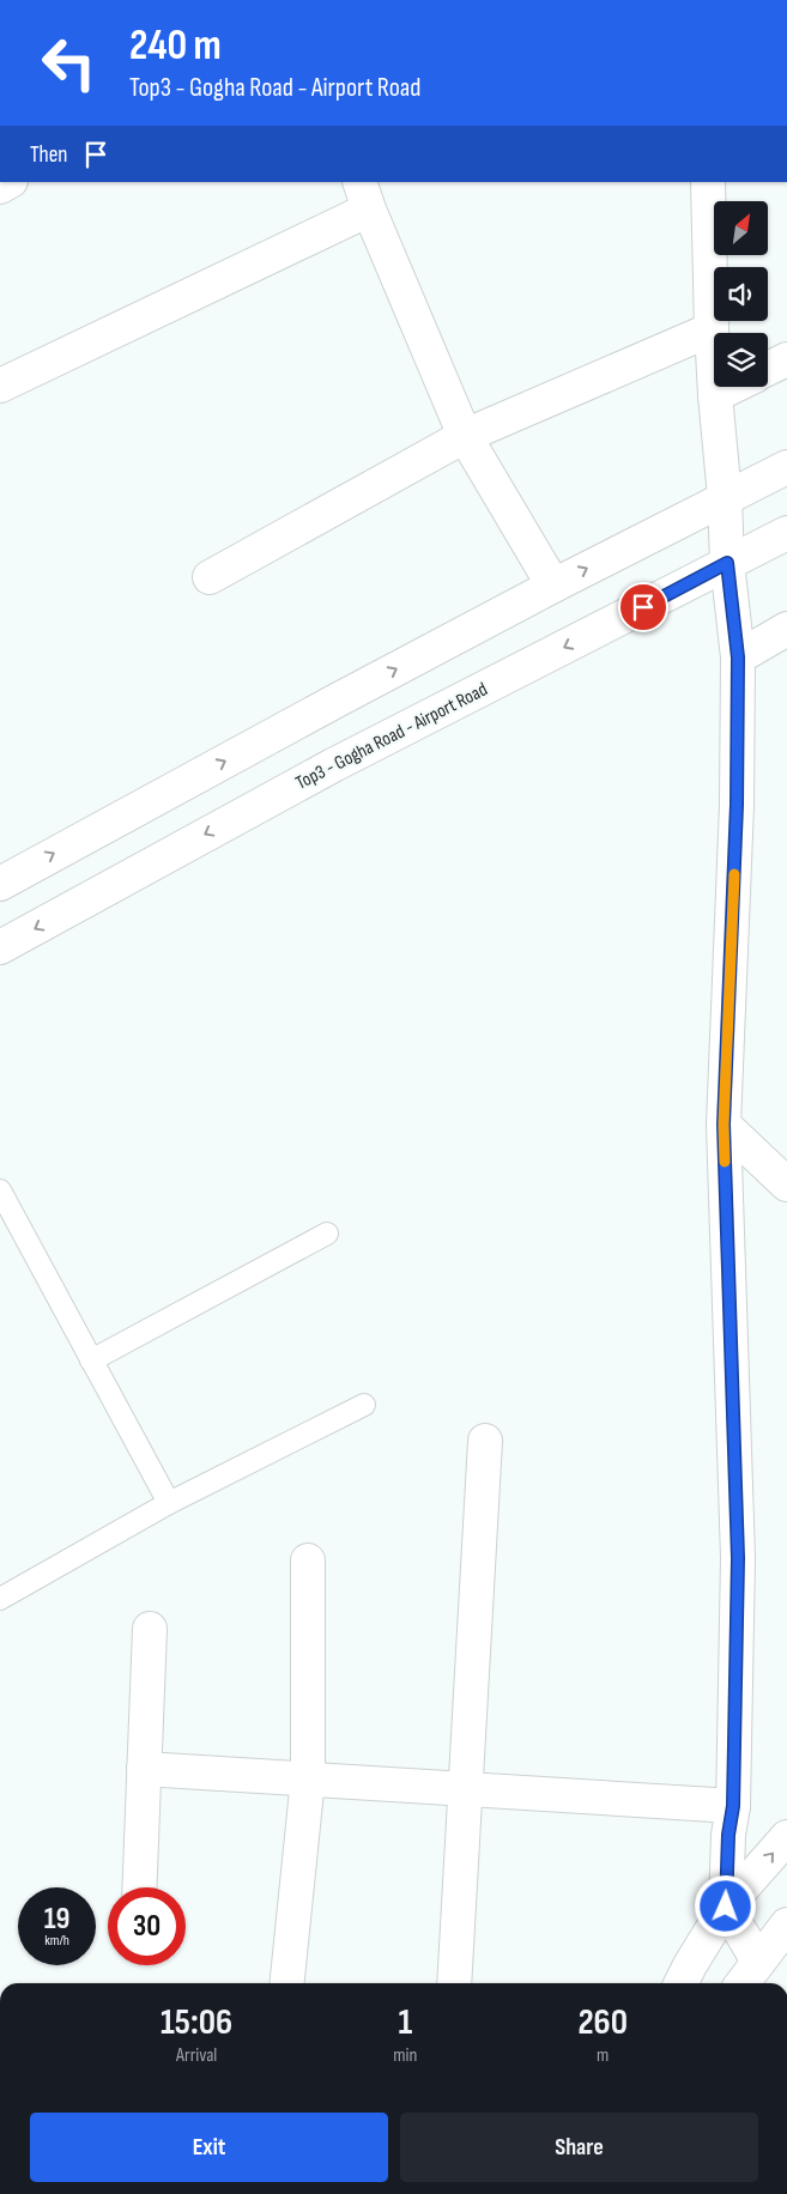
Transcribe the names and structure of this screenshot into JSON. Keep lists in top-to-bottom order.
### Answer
{
  "streets": {
    "street": ["Top3 - Gogha Road - Airport Road"]
  },
  "north": "top right",
  "page": {
    "turn": ["240 m", "Top3 - Gogha Road - Airport Road"],
    "then": "Then",
    "speed": "19 km/h",
    "limit": "30",
    "eta": [
      "15:06",
      "Arrival",
      "1",
      "min",
      "260",
      "m"
    ],
    "buttons": ["Exit", "Share"]
  }
}
